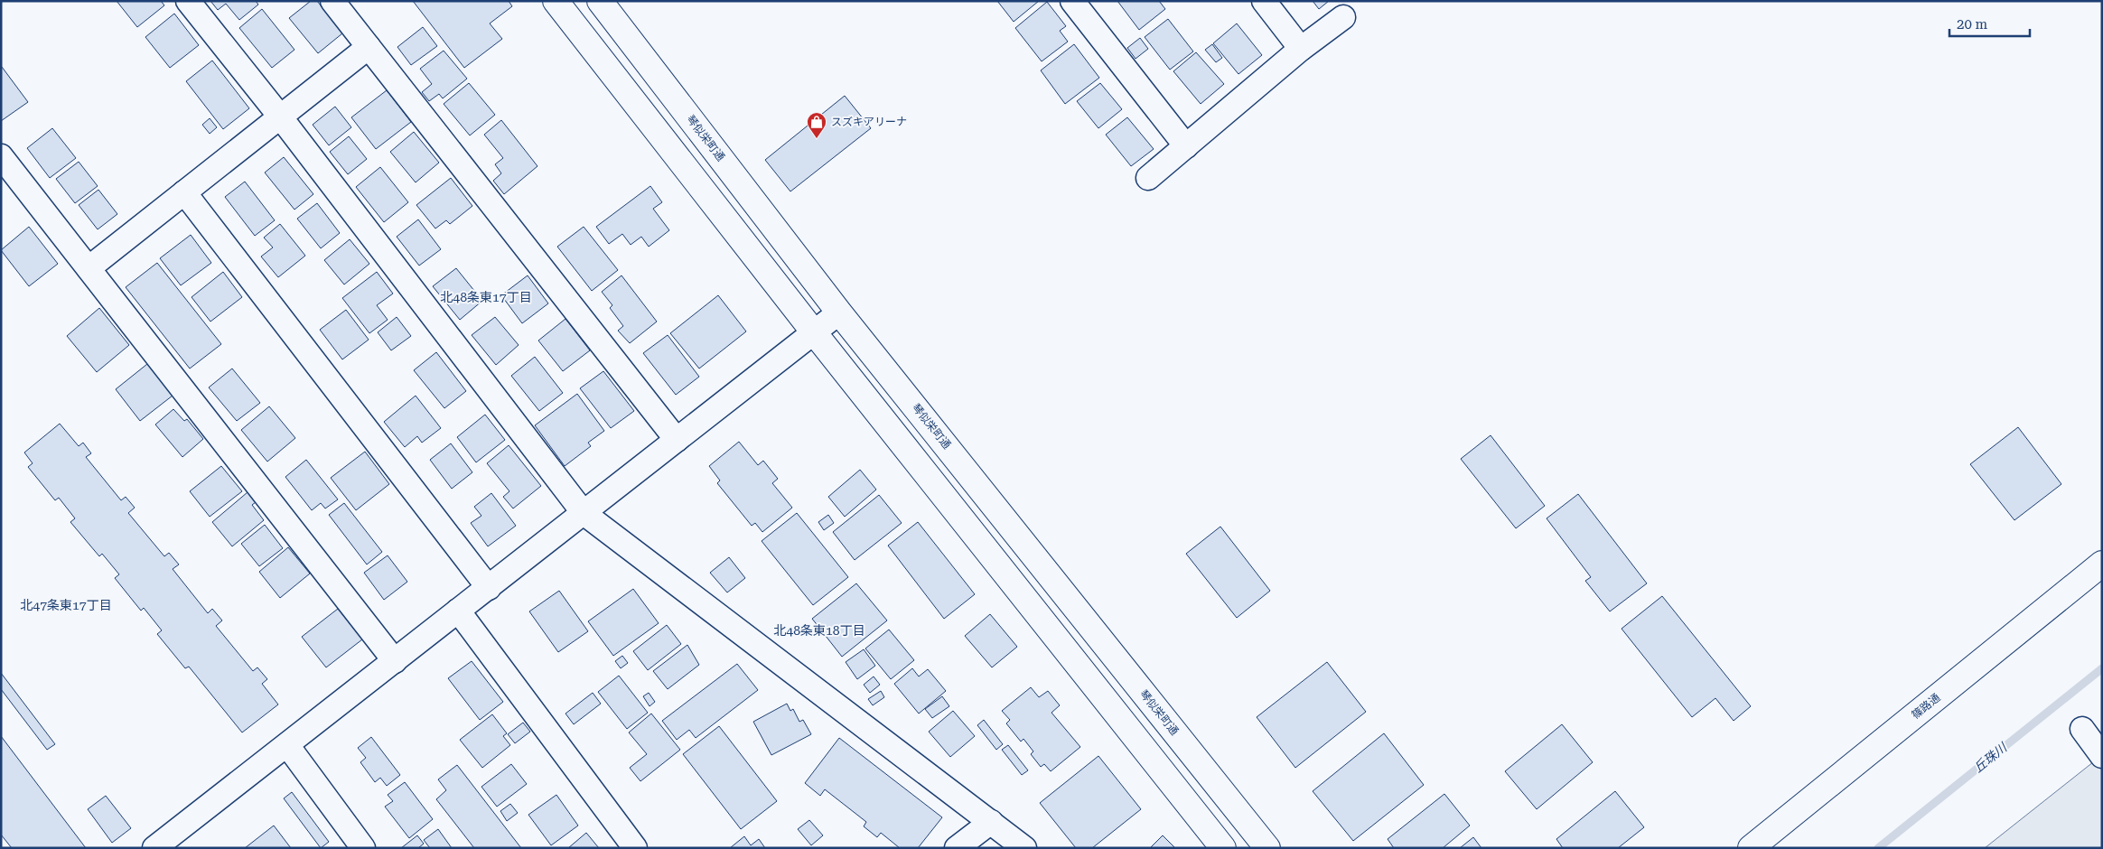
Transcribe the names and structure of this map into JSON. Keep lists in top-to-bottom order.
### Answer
{
  "streets": {
    "street": ["琴似栄町通", "篠路通"]
  },
  "districts": ["北48条東17丁目", "北47条東17丁目", "北48条東18丁目"],
  "water": ["丘珠川"],
  "places": {
    "shop": ["スズキアリーナ"]
  },
  "scale_bar": "20 m"
}
